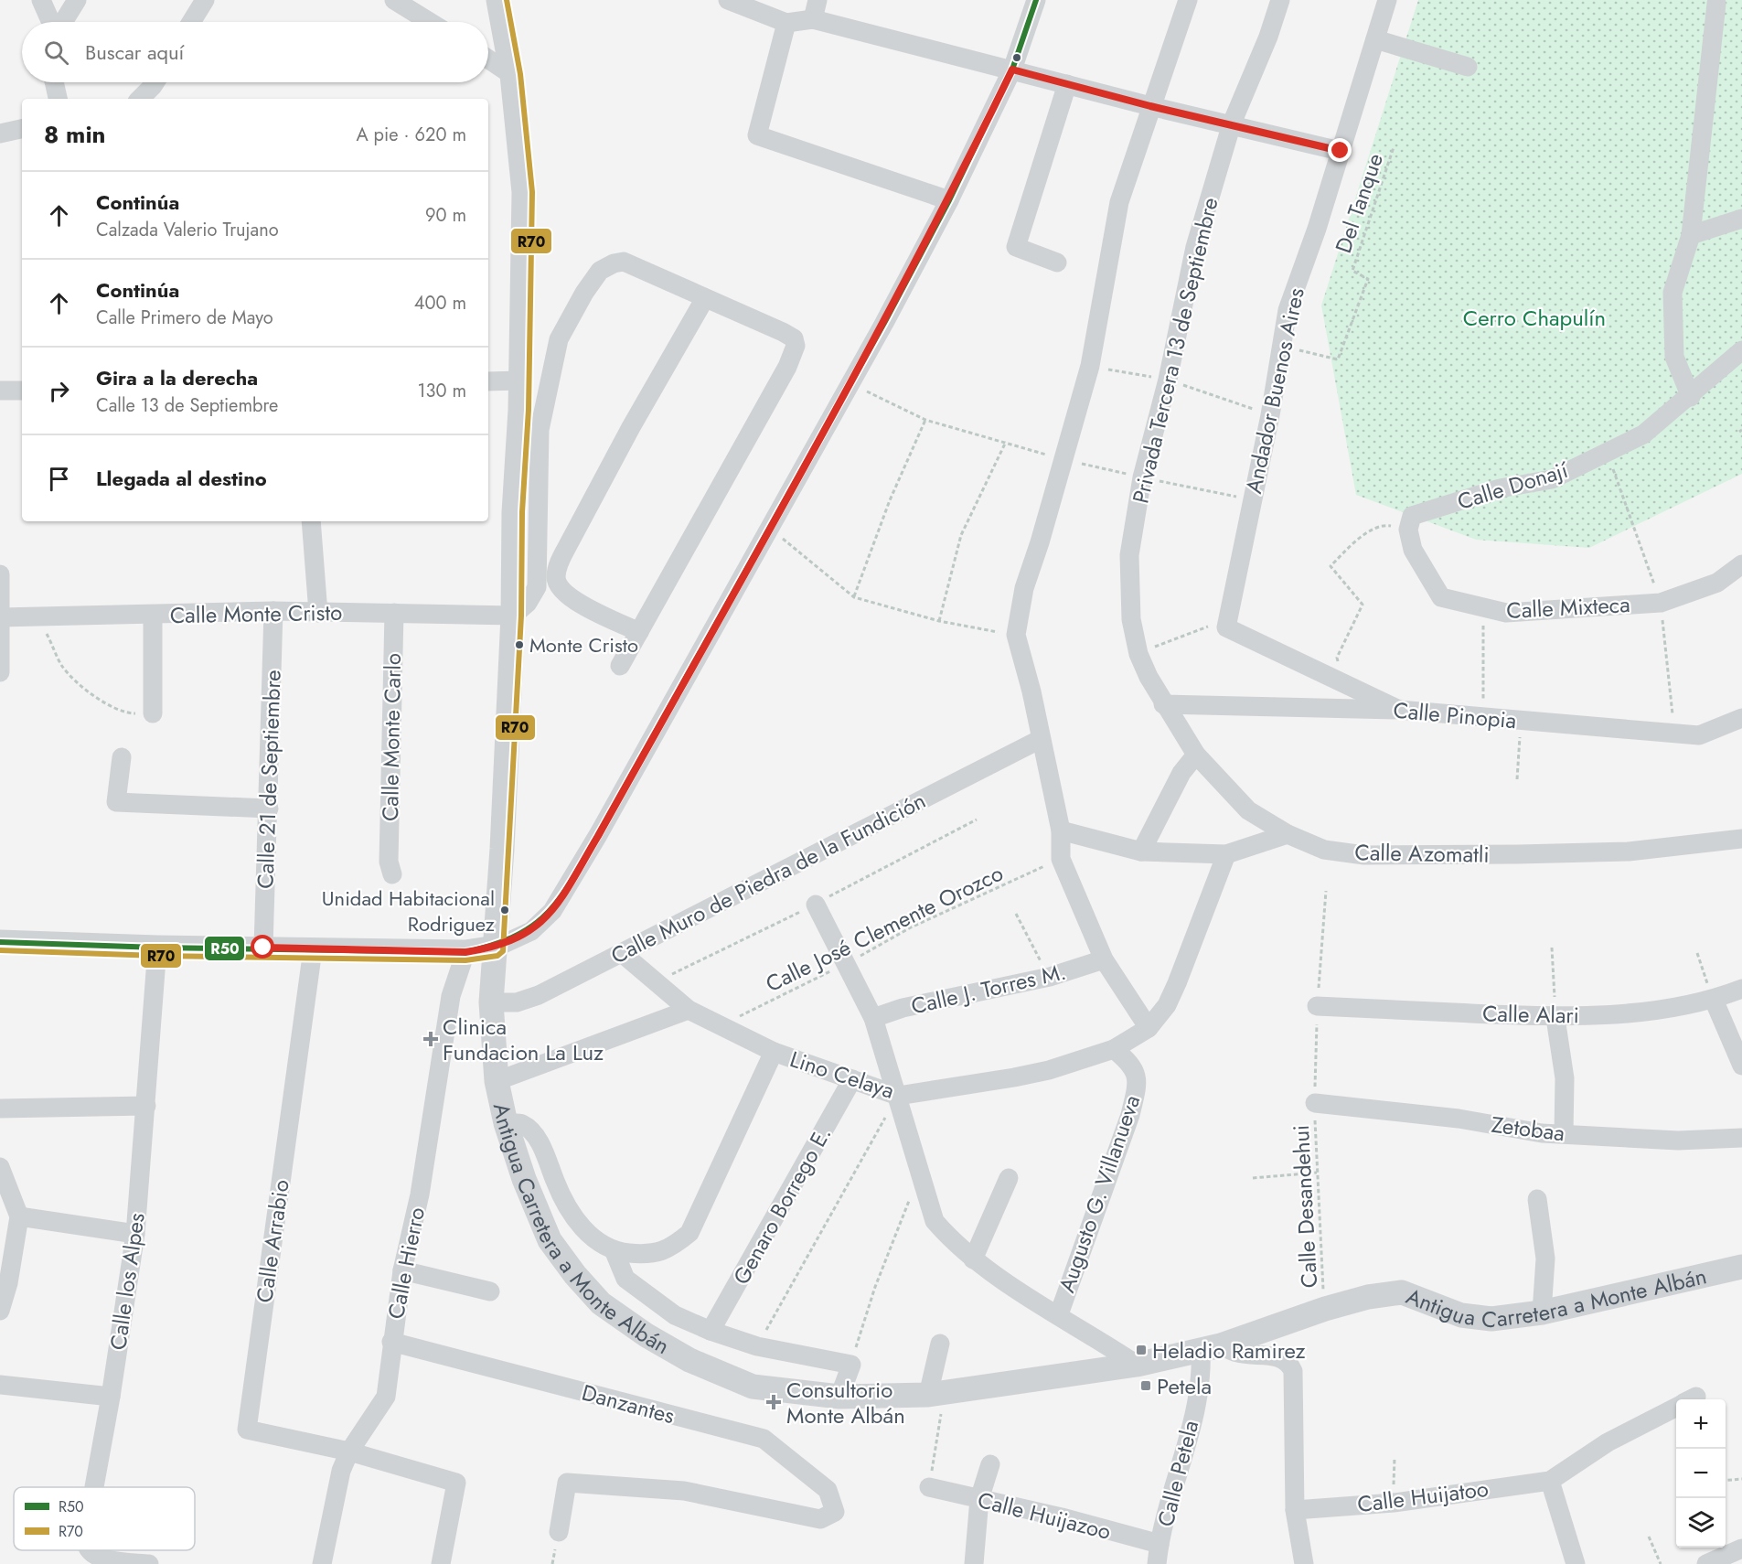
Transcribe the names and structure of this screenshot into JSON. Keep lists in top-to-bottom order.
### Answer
{
  "streets": {
    "street": [
      "Privada Tercera 13 de Septiembre",
      "Andador Buenos Aires",
      "Calle Donají",
      "Calle Mixteca",
      "Calle Monte Cristo",
      "Calle Pinopia",
      "Calle Monte Carlo",
      "Calle 21 de Septiembre",
      "Calle Azomatli",
      "Calle Muro de Piedra de la Fundición",
      "Calle J. Torres M.",
      "Calle Alari",
      "Lino Celaya",
      "Zetobaa",
      "Augusto G. Villanueva",
      "Genaro Borrego E.",
      "Antigua Carretera a Monte Albán",
      "Calle Arrabio",
      "Calle Hierro",
      "Calle los Alpes",
      "Danzantes",
      "Calle Petela",
      "Calle Huijatoo",
      "Calle Huijazoo"
    ],
    "path": ["Del Tanque", "Calle José Clemente Orozco", "Calle Desandehui"]
  },
  "crossings": [
    ["Del Tanque", "Andador Buenos Aires"],
    ["Privada Tercera 13 de Septiembre", "Calle Pinopia"],
    ["Privada Tercera 13 de Septiembre", "Calle Azomatli"],
    ["Calle Donají", "Calle Mixteca"],
    ["Calle Monte Cristo", "Calle Monte Carlo"],
    ["Calle Monte Cristo", "Calle 21 de Septiembre"],
    ["Calle Monte Cristo", "Antigua Carretera a Monte Albán"],
    ["Calle Pinopia", "Calle Azomatli"],
    ["Calle Muro de Piedra de la Fundición", "Lino Celaya"],
    ["Calle Muro de Piedra de la Fundición", "Antigua Carretera a Monte Albán"],
    ["Calle José Clemente Orozco", "Lino Celaya"],
    ["Lino Celaya", "Augusto G. Villanueva"],
    ["Lino Celaya", "Genaro Borrego E."],
    ["Zetobaa", "Calle Desandehui"],
    ["Calle Desandehui", "Antigua Carretera a Monte Albán"],
    ["Antigua Carretera a Monte Albán", "Calle Petela"],
    ["Calle Arrabio", "Calle Hierro"],
    ["Calle Hierro", "Danzantes"],
    ["Calle Petela", "Calle Huijazoo"]
  ],
  "parks": ["Cerro Chapulín"],
  "places": {
    "other": ["Monte Cristo", "Unidad Habitacional Rodriguez"],
    "health": ["Clinica Fundacion La Luz", "Consultorio Monte Albán"],
    "transit": ["Heladio Ramirez", "Petela"]
  },
  "lines": ["transit line R50", "transit line R70"],
  "legend": ["R50", "R70"],
  "page": {
    "search": "Buscar aquí",
    "heading": ["8 min", "A pie · 620 m"],
    "list": [
      ["Continúa", "Calzada Valerio Trujano", "90 m"],
      ["Continúa", "Calle Primero de Mayo", "400 m"],
      ["Gira a la derecha", "Calle 13 de Septiembre", "130 m"],
      "Llegada al destino"
    ],
    "map_buttons": ["+", "−"]
  }
}
